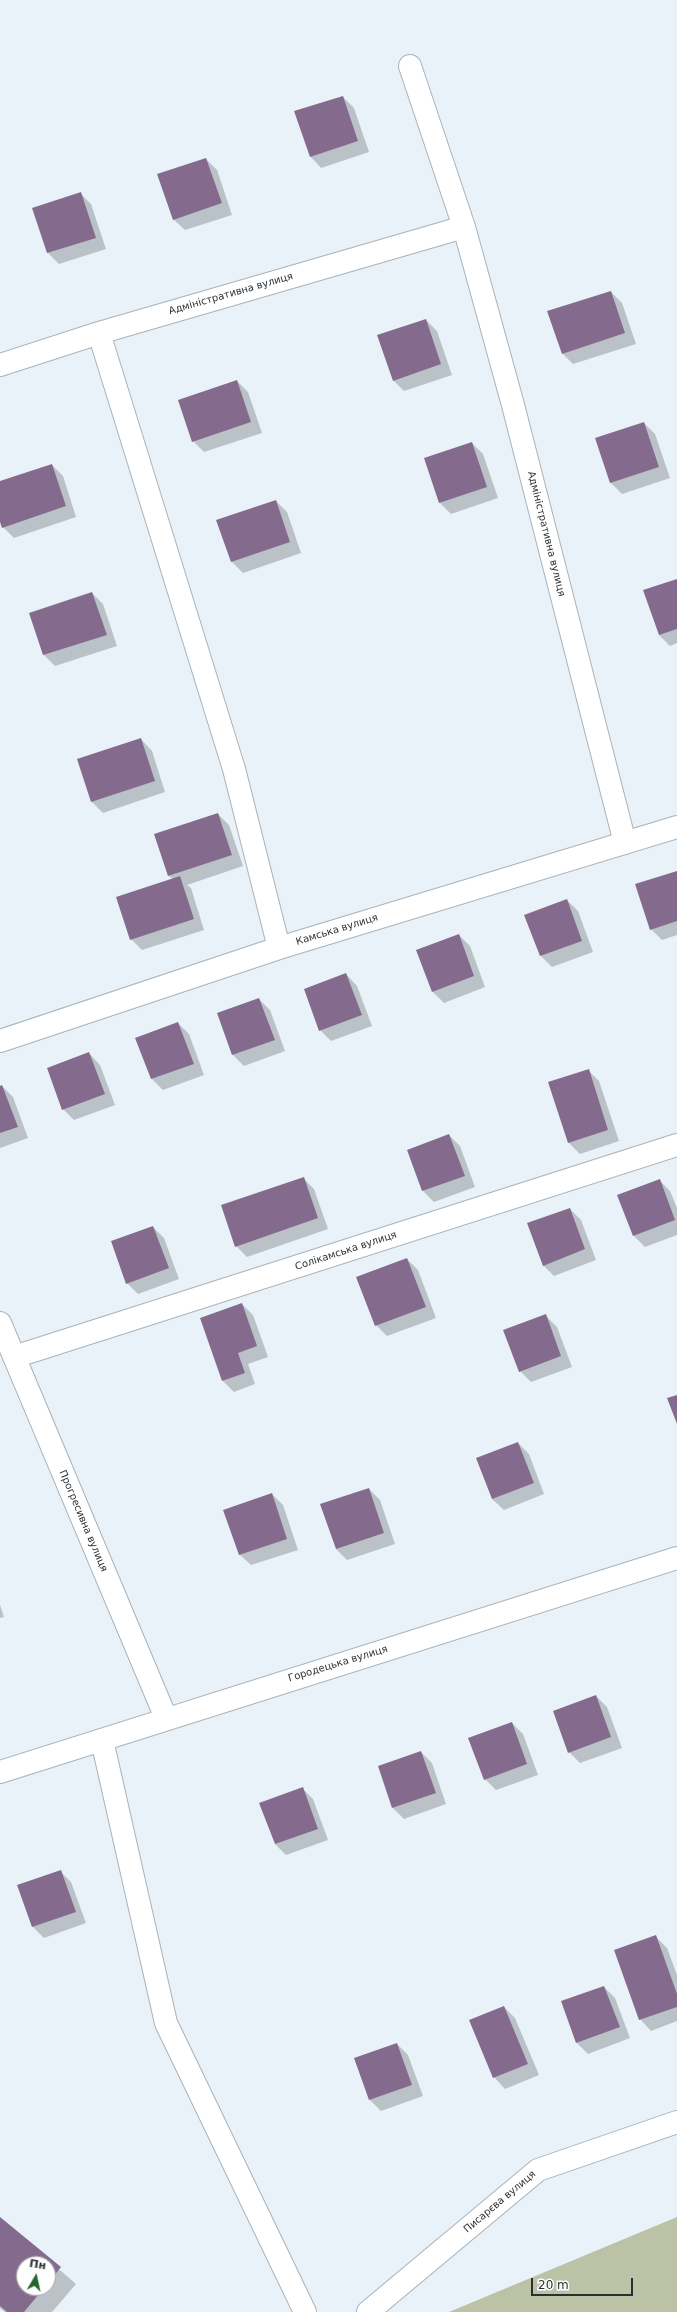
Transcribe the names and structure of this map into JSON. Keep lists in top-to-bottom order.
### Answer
{
  "streets": {
    "street": [
      "Адміністративна вулиця",
      "Камська вулиця",
      "Солікамська вулиця",
      "Прогресивна вулиця",
      "Городецька вулиця",
      "Писарєва вулиця"
    ]
  },
  "crossings": [
    ["Адміністративна вулиця", "Камська вулиця"],
    ["Солікамська вулиця", "Прогресивна вулиця"],
    ["Прогресивна вулиця", "Городецька вулиця"]
  ],
  "scale_bar": "20 m",
  "north": "top"
}
